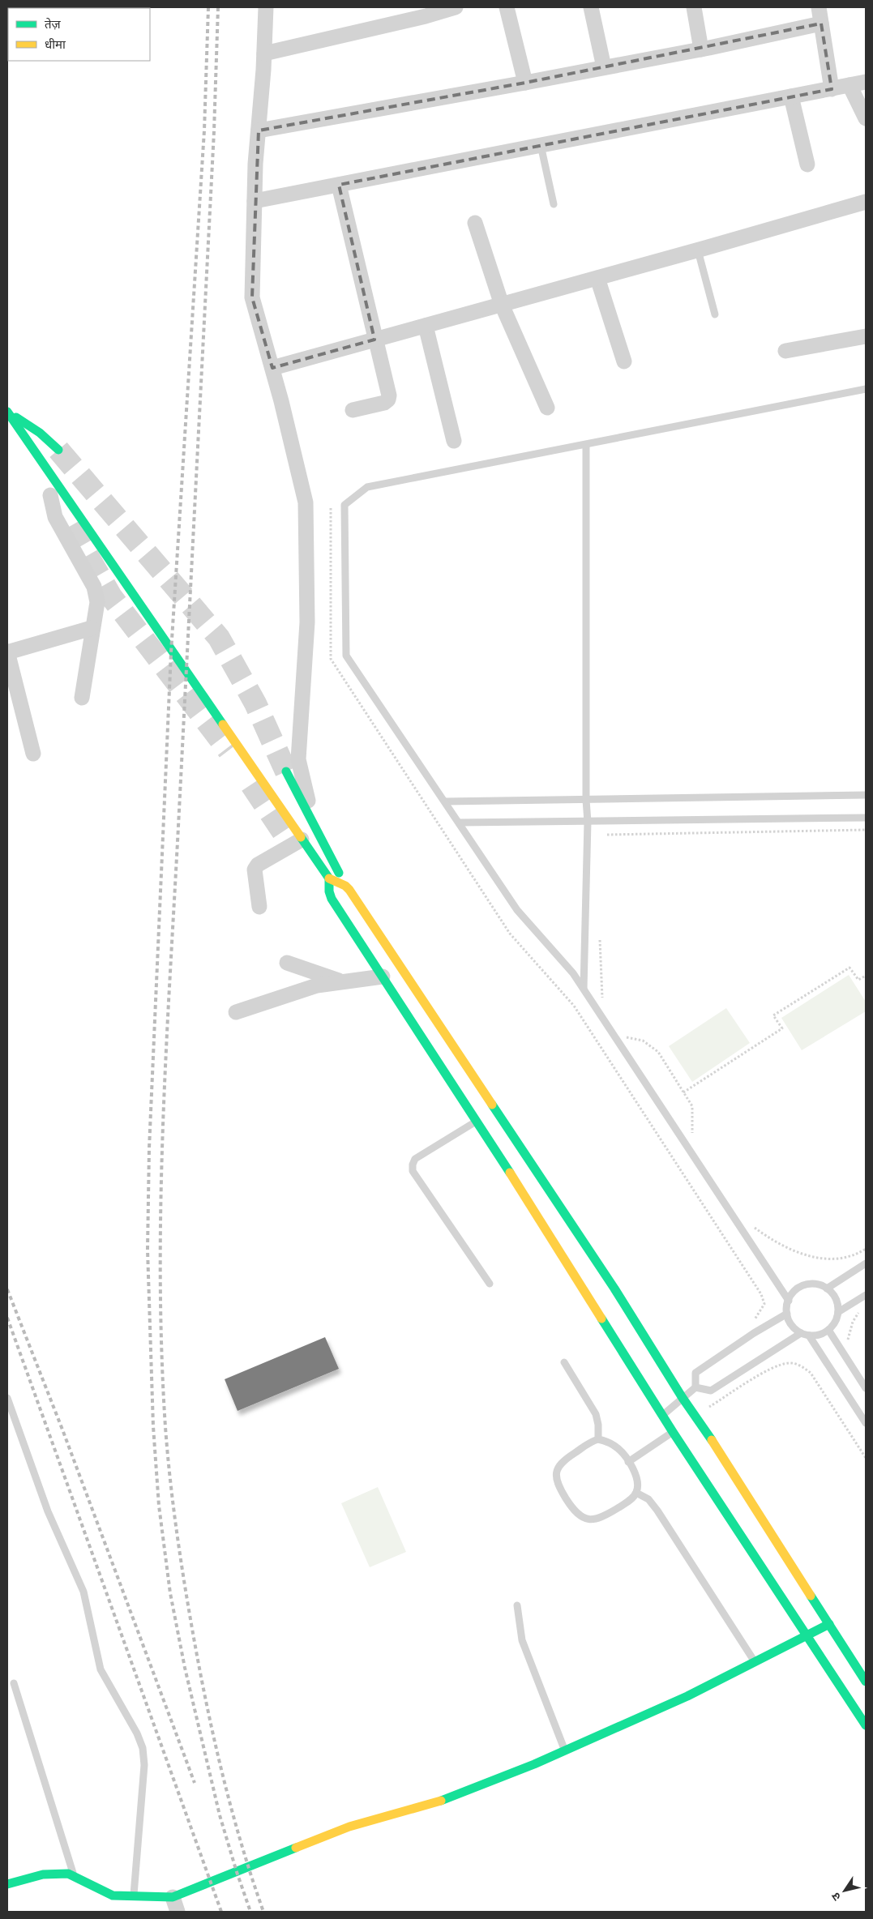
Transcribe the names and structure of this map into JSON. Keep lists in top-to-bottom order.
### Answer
{
  "legend": ["तेज़", "धीमा"],
  "north": "bottom left"
}
